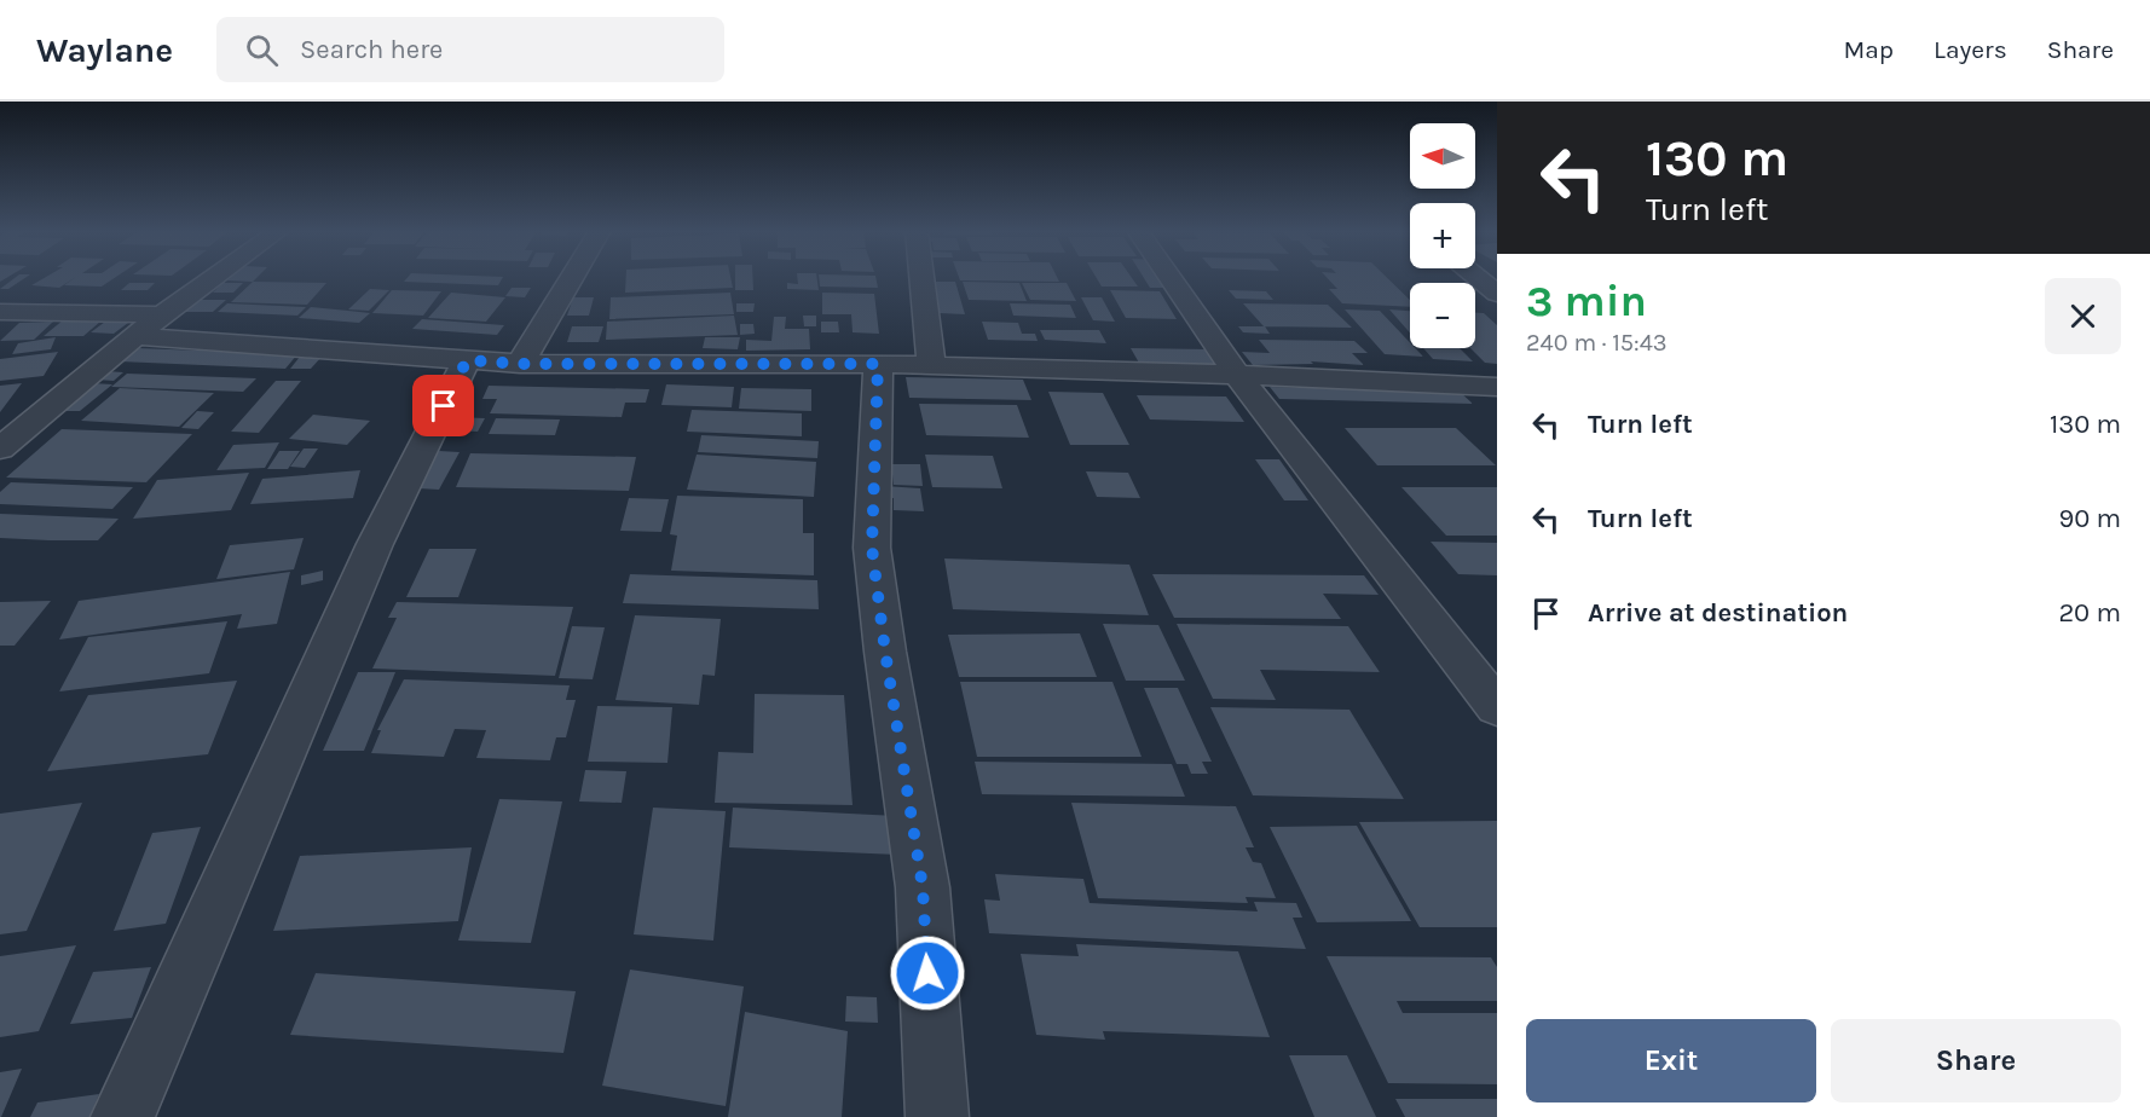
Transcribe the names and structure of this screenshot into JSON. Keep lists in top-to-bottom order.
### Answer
{
  "north": "left",
  "page": {
    "header": "Waylane",
    "search": "Search here",
    "nav": ["Map", "Layers", "Share"],
    "turn": ["130 m", "Turn left"],
    "map_buttons": ["+", "−"],
    "heading": ["3 min", "240 m · 15:43"],
    "list": [
      {
        "name": "Turn left",
        "value": "130 m"
      },
      {
        "name": "Turn left",
        "value": "90 m"
      },
      {
        "name": "Arrive at destination",
        "value": "20 m"
      }
    ],
    "buttons": ["Exit", "Share"]
  }
}
